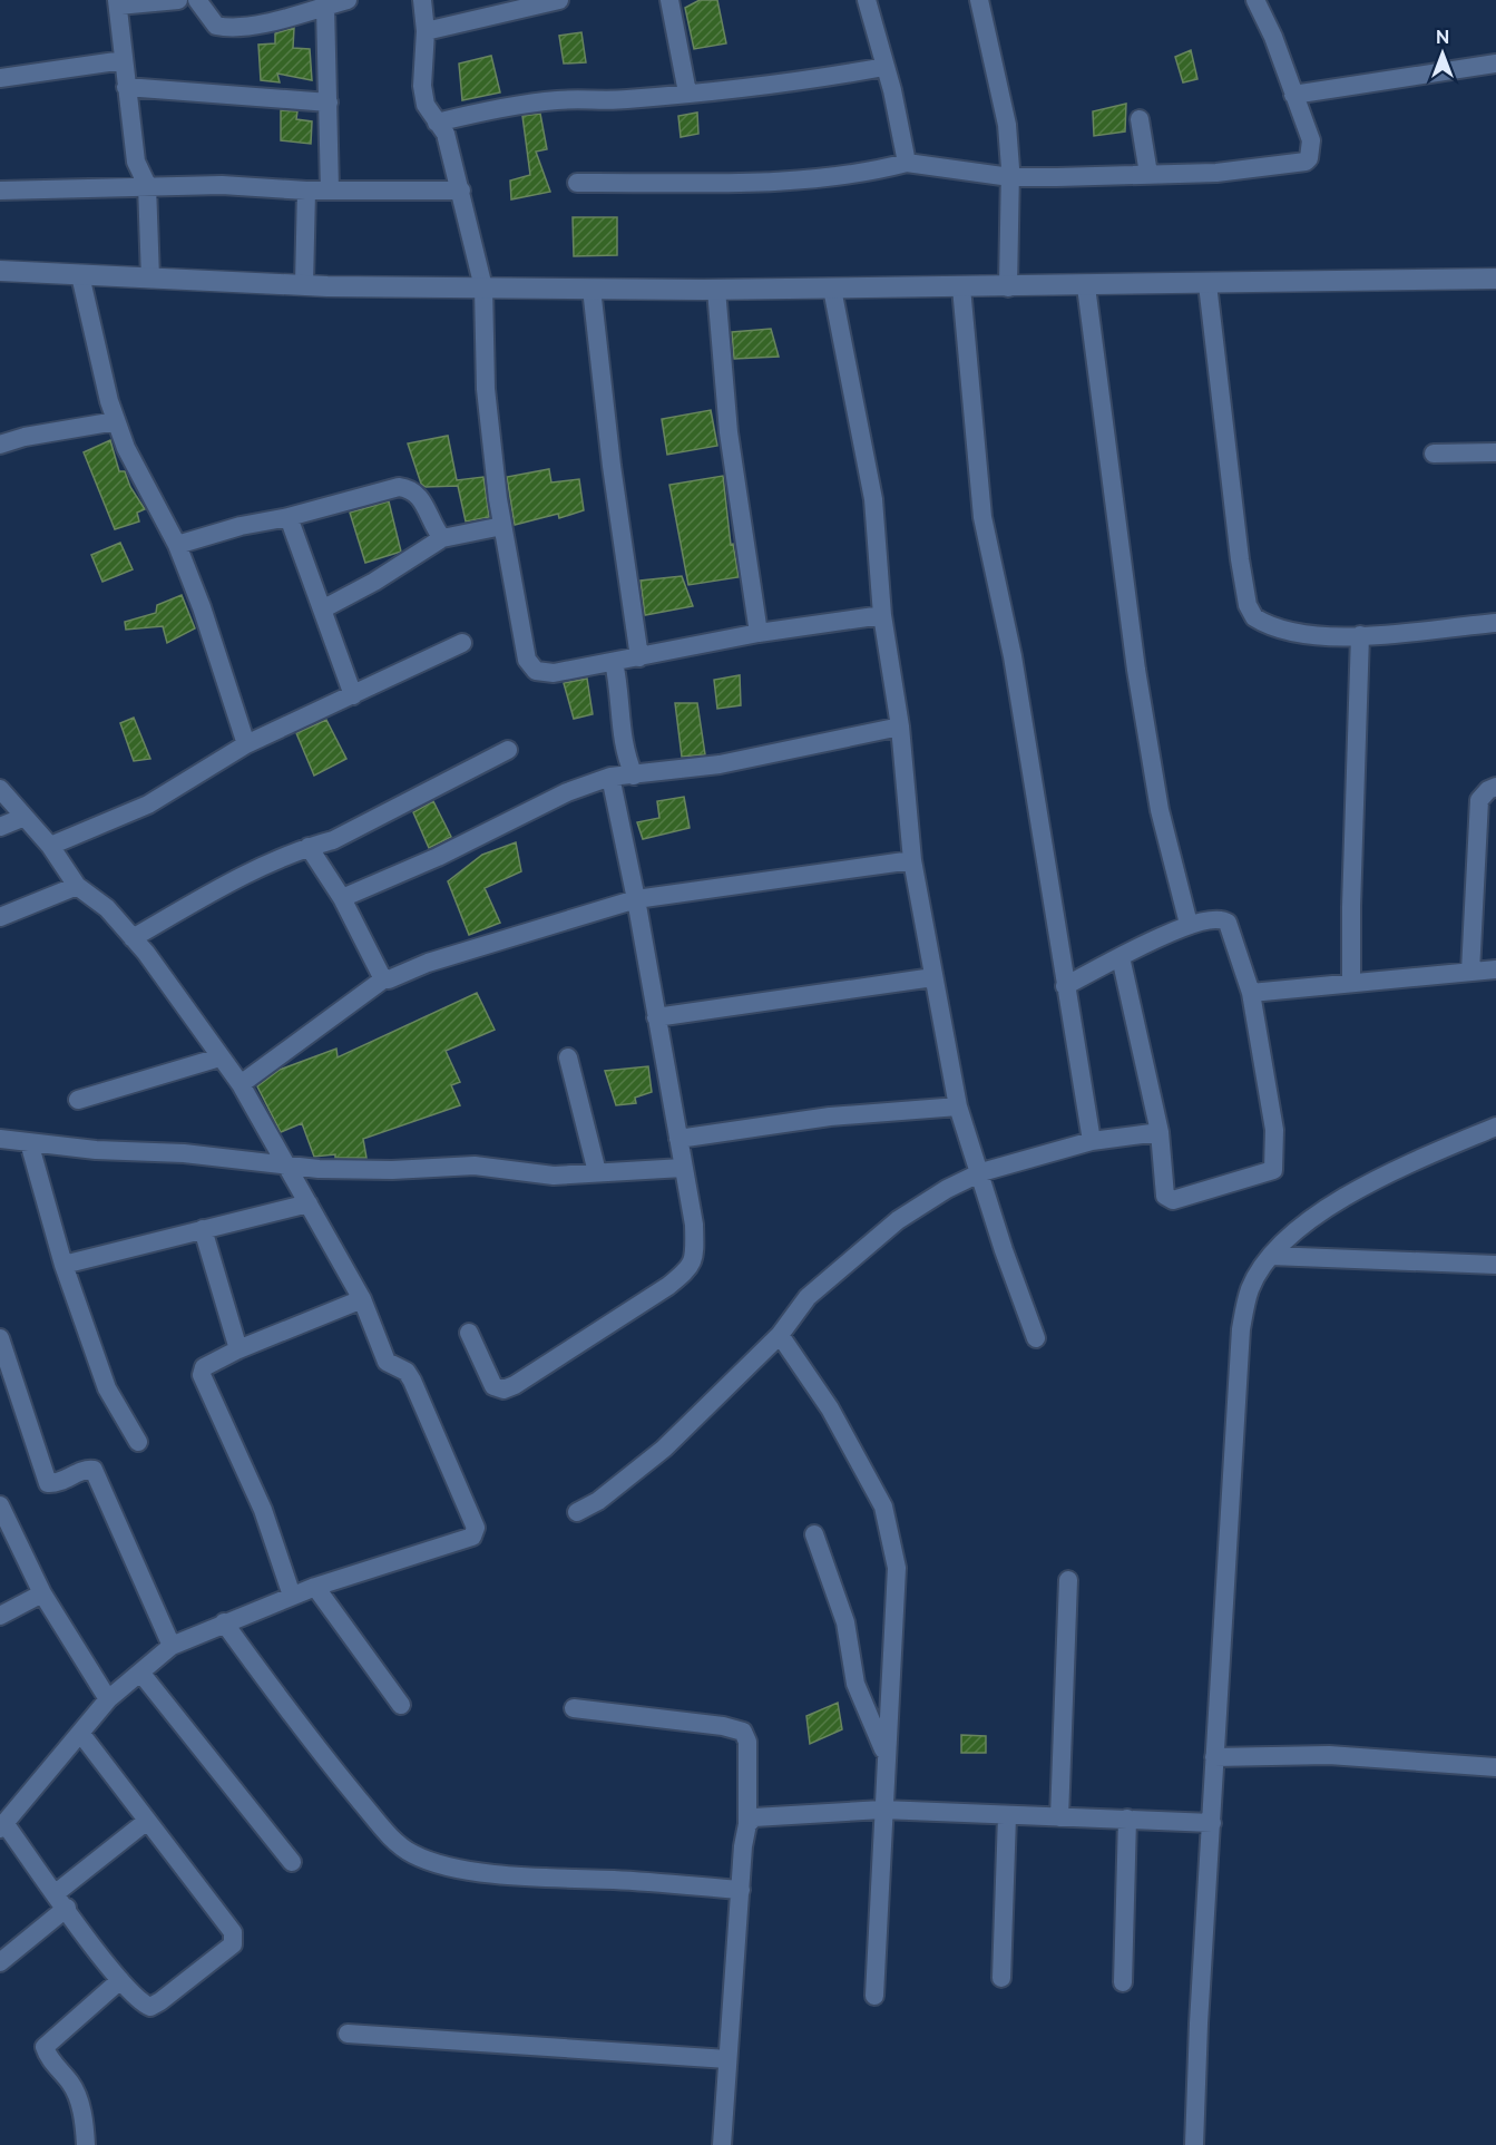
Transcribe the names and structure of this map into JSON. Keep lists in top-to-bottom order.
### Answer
{
  "north": "top"
}
